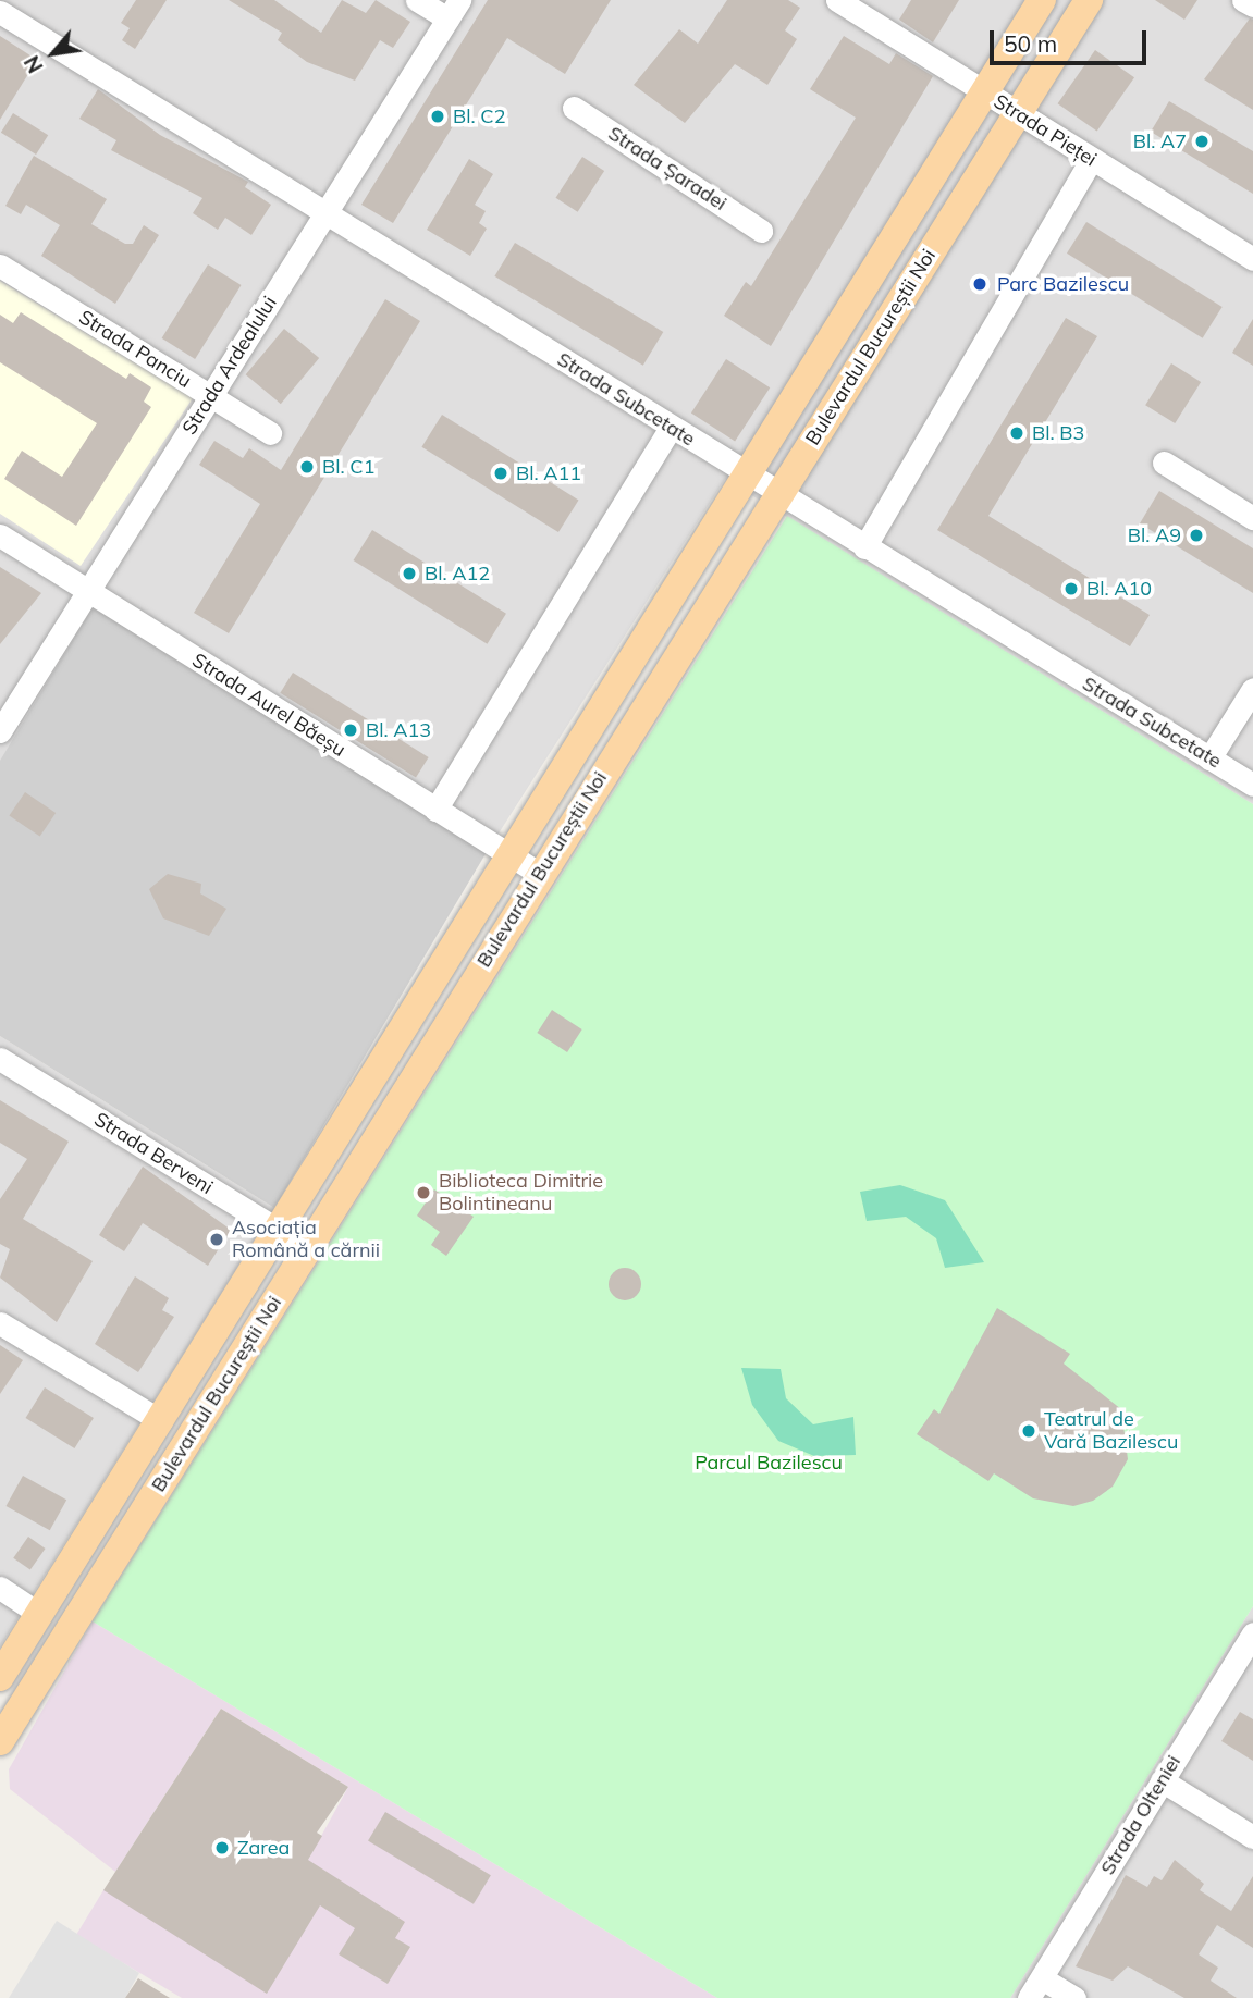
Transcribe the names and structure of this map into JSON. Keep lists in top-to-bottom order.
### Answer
{
  "streets": {
    "main road": ["Bulevardul Bucureștii Noi"],
    "street": [
      "Strada Pieței",
      "Strada Șaradei",
      "Strada Panciu",
      "Strada Ardealului",
      "Strada Subcetate",
      "Strada Aurel Băeșu",
      "Strada Berveni",
      "Strada Olteniei"
    ]
  },
  "crossings": [
    ["Strada Pieței", "Bulevardul Bucureștii Noi"],
    ["Bulevardul Bucureștii Noi", "Strada Subcetate"],
    ["Bulevardul Bucureștii Noi", "Strada Aurel Băeșu"],
    ["Bulevardul Bucureștii Noi", "Strada Berveni"],
    ["Strada Panciu", "Strada Ardealului"],
    ["Strada Ardealului", "Strada Subcetate"],
    ["Strada Ardealului", "Strada Aurel Băeșu"]
  ],
  "parks": ["Parcul Bazilescu"],
  "places": [
    "Bl. C2",
    "Bl. A7",
    "Parc Bazilescu",
    "Bl. B3",
    "Bl. C1",
    "Bl. A11",
    "Bl. A9",
    "Bl. A12",
    "Bl. A10",
    "Bl. A13",
    "Biblioteca Dimitrie Bolintineanu",
    "Asociația Română a cărnii",
    "Teatrul de Vară Bazilescu",
    "Zarea"
  ],
  "scale_bar": "50 m",
  "north": "bottom left"
}
